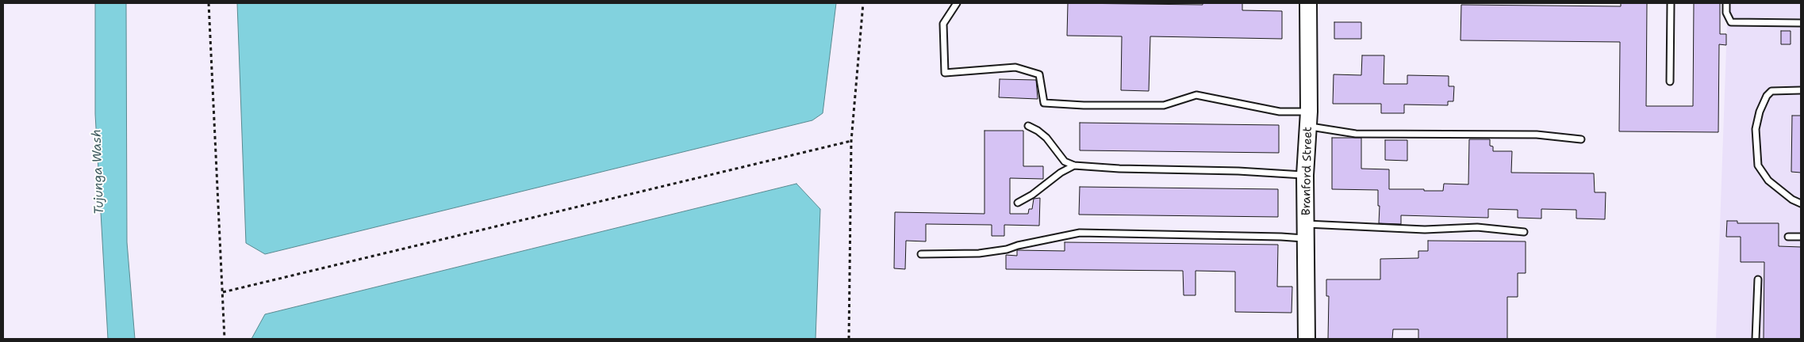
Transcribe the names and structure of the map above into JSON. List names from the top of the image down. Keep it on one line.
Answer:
{"streets":{"main road":["Branford Street"]},"water":["Tujunga Wash"]}
